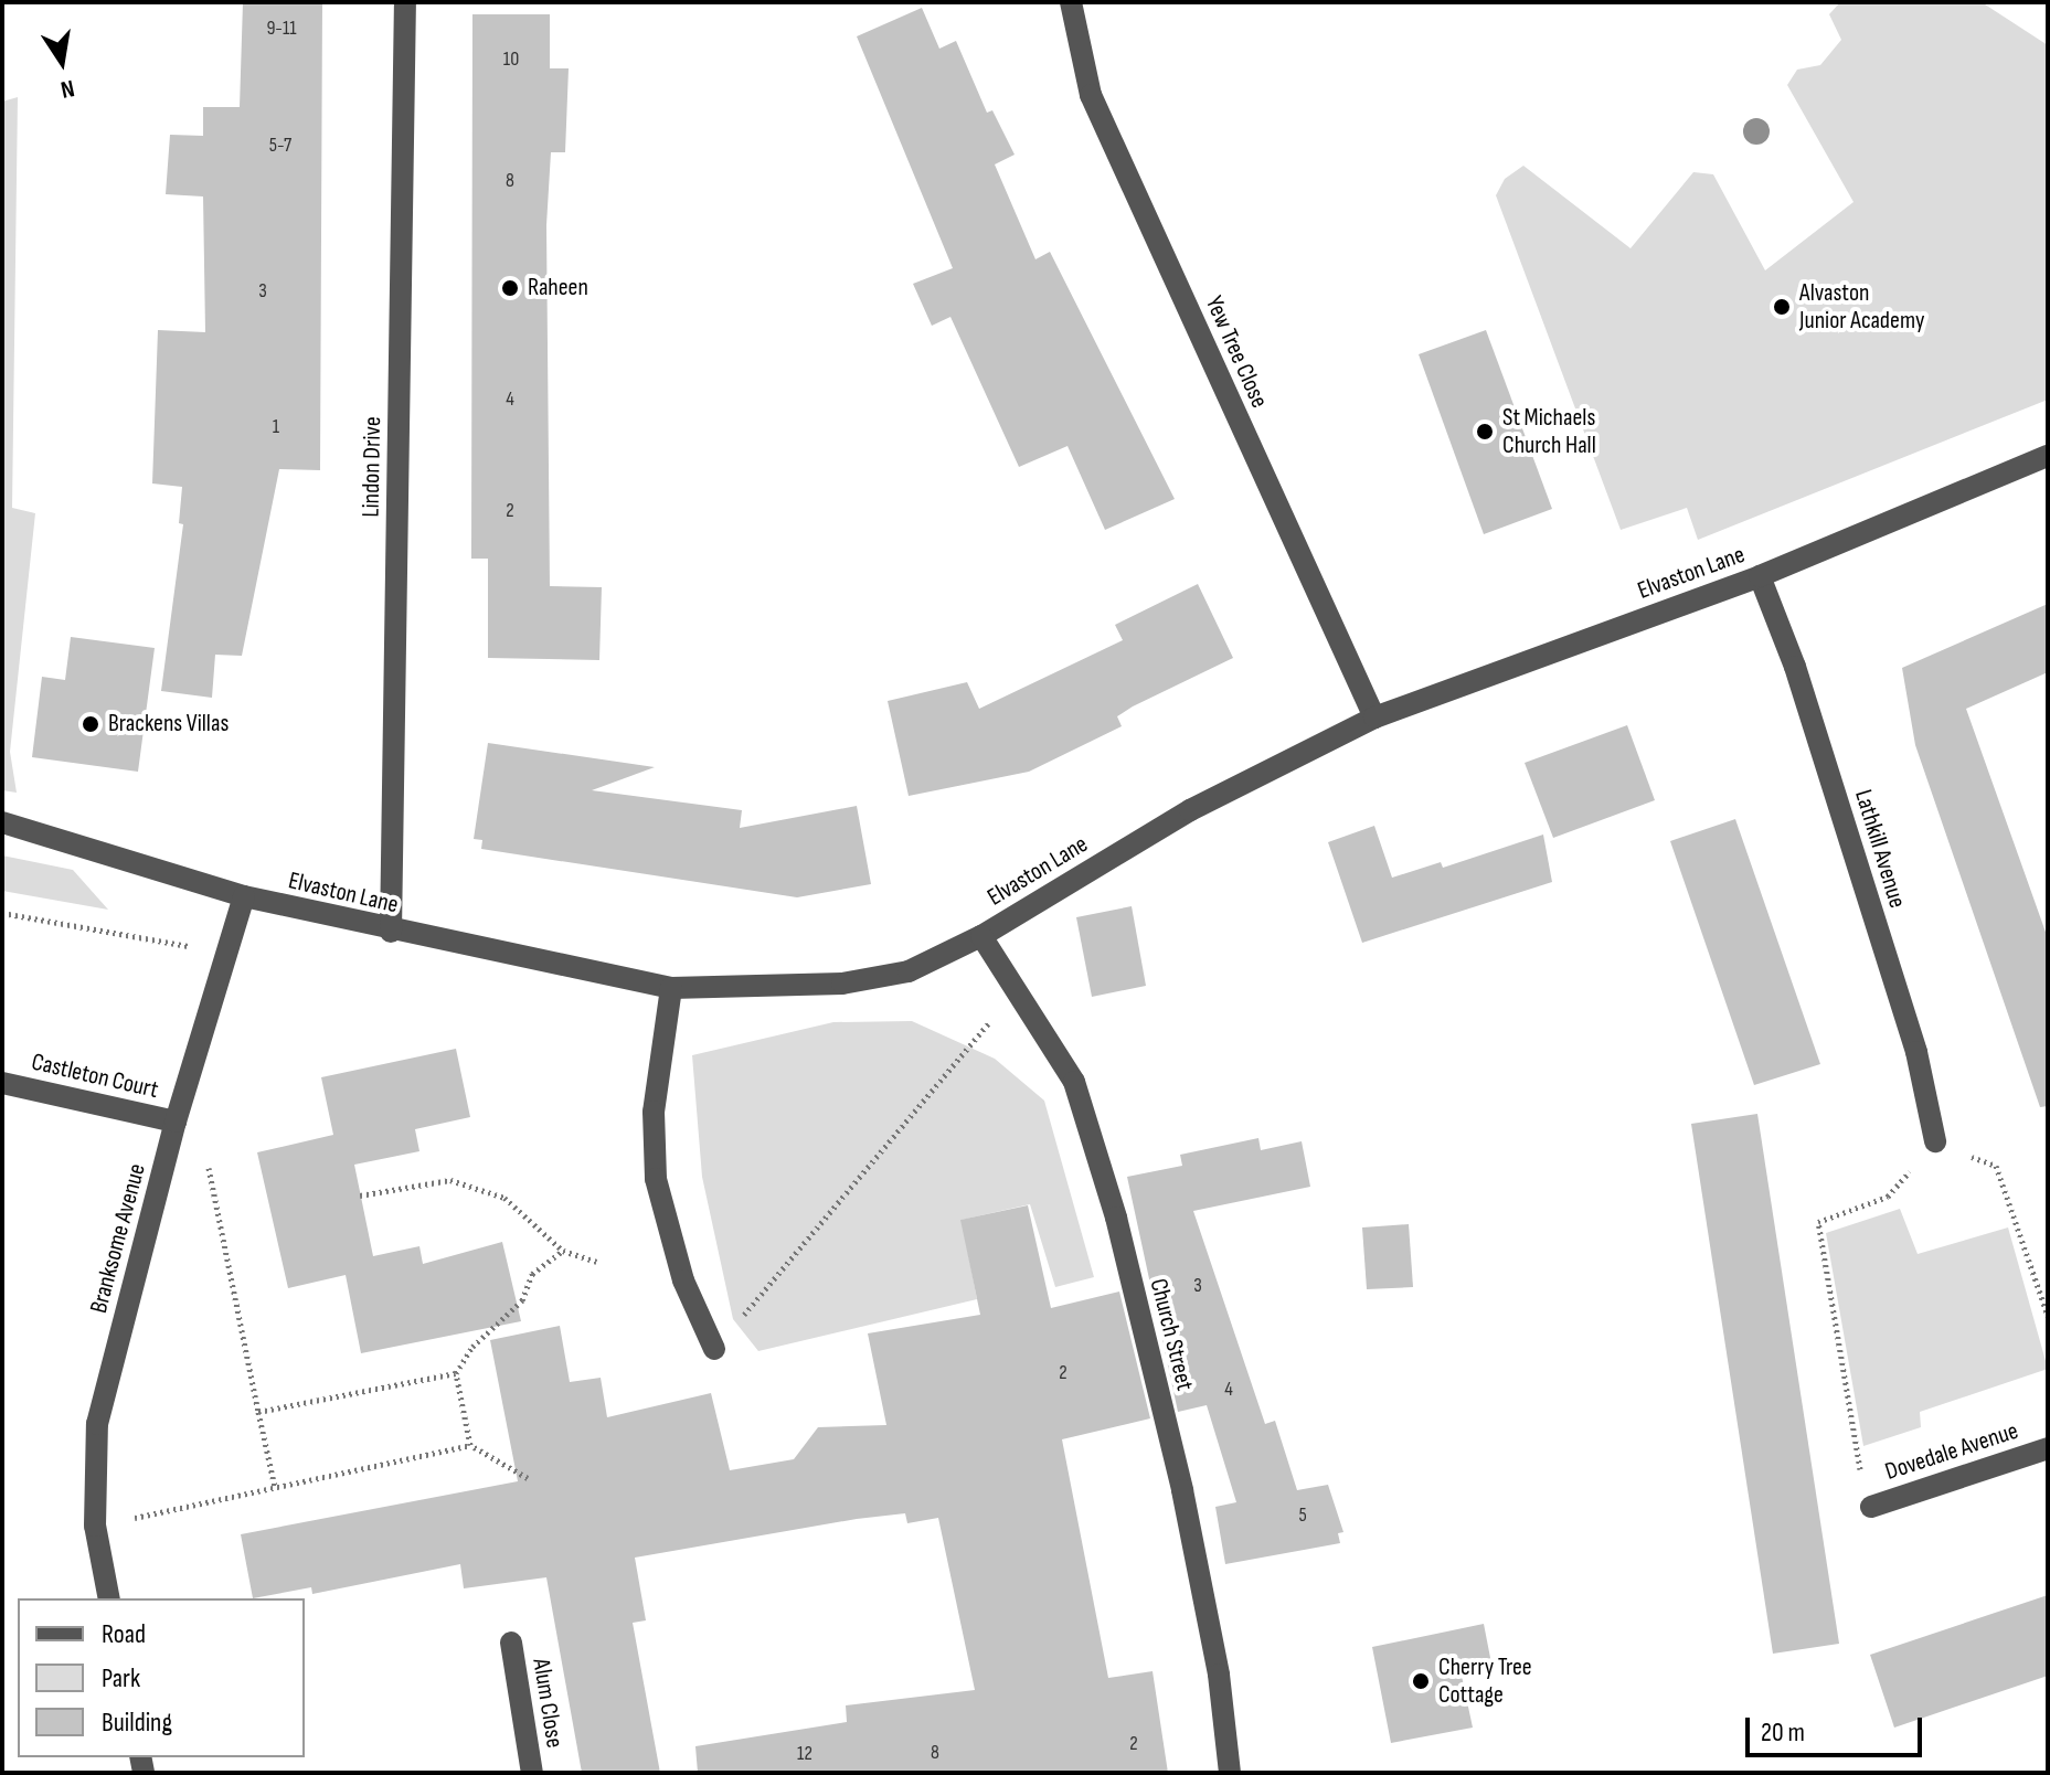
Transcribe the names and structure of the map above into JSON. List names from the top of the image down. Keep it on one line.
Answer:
{"streets":{"street":["Yew Tree Close","Lindon Drive","Elvaston Lane","Lathkill Avenue","Castleton Court","Branksome Avenue","Church Street","Dovedale Avenue","Alum Close"]},"crossings":[["Yew Tree Close","Elvaston Lane"],["Lindon Drive","Elvaston Lane"],["Elvaston Lane","Lathkill Avenue"],["Elvaston Lane","Branksome Avenue"],["Elvaston Lane","Church Street"],["Castleton Court","Branksome Avenue"]],"places":["Raheen","Alvaston Junior Academy","St Michaels Church Hall","Brackens Villas","Cherry Tree Cottage"],"house_numbers":["9-11","10","5-7","8","3","4","1","2","3","2","4","5","2","8","12"],"legend":["Road","Park","Building"],"scale_bar":"20 m","north":"bottom"}
